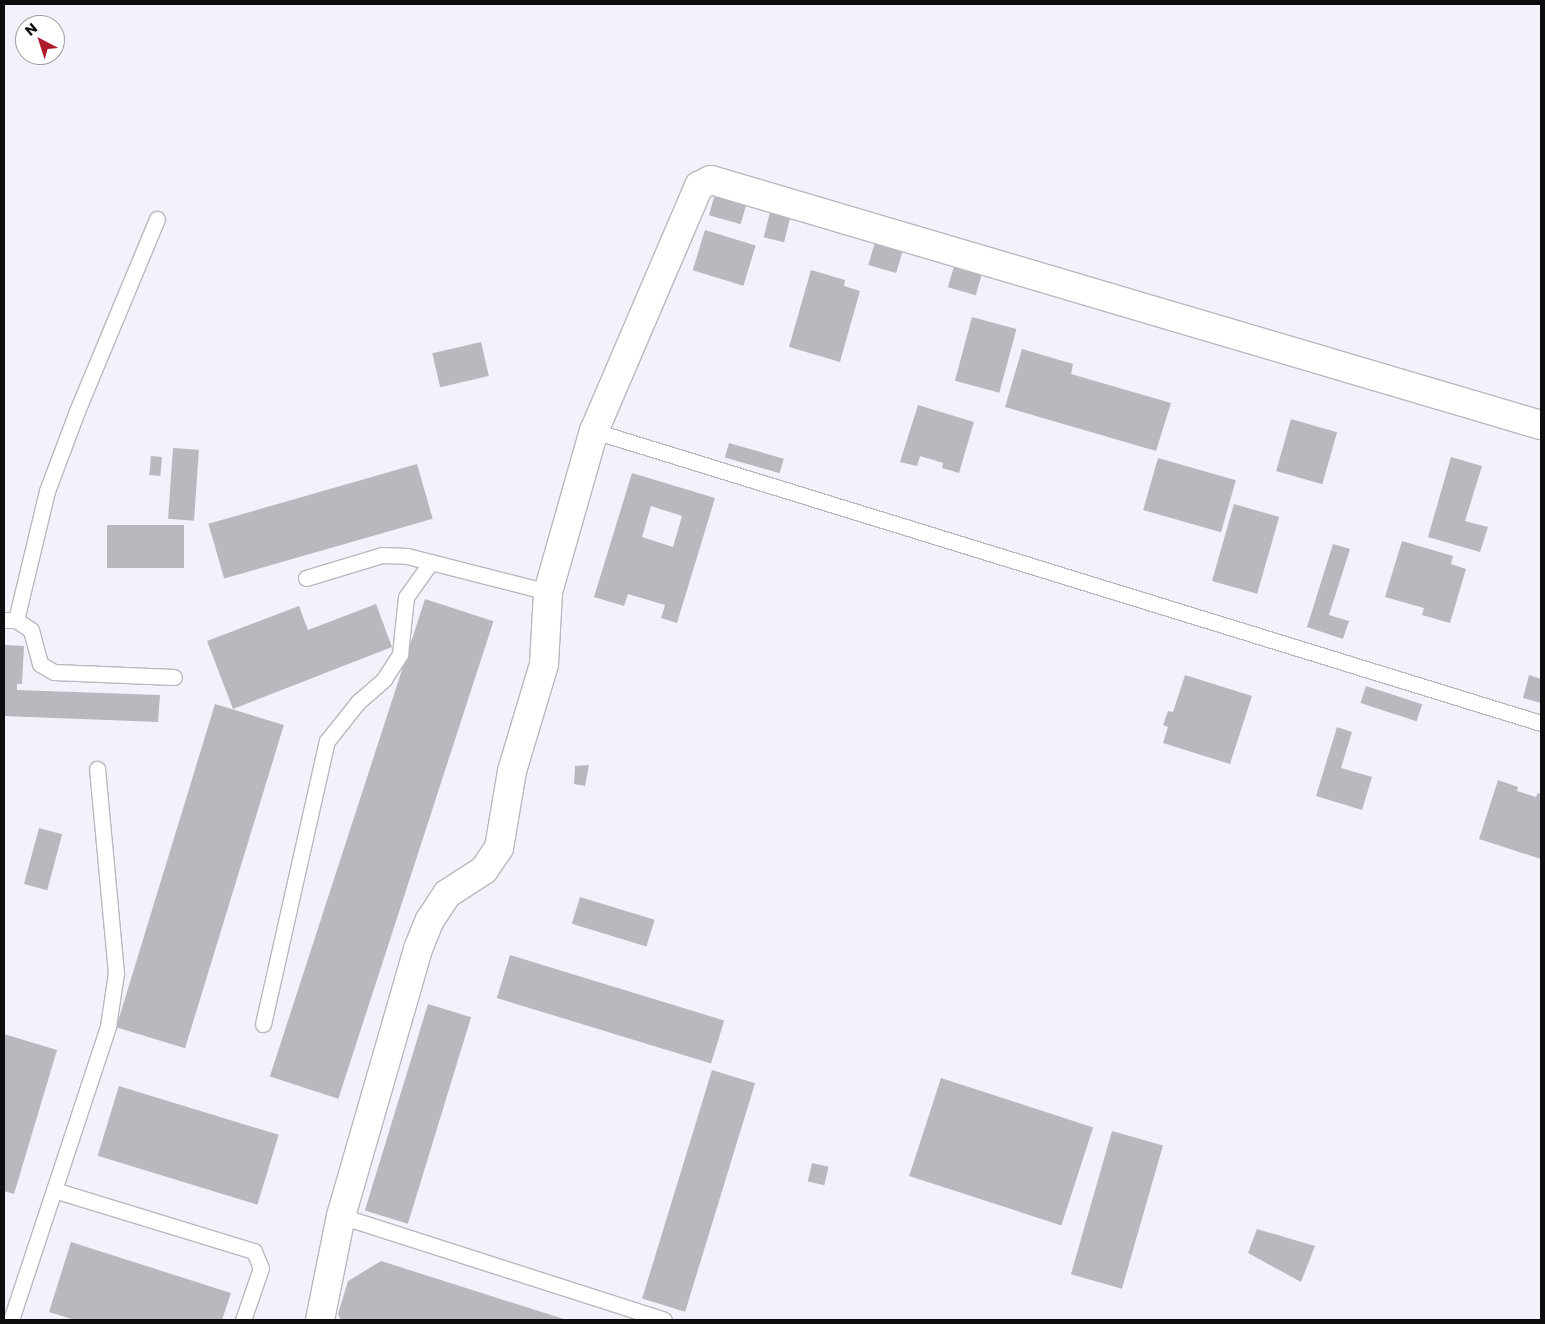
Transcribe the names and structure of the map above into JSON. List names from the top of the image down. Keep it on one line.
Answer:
{"north":"top left"}
